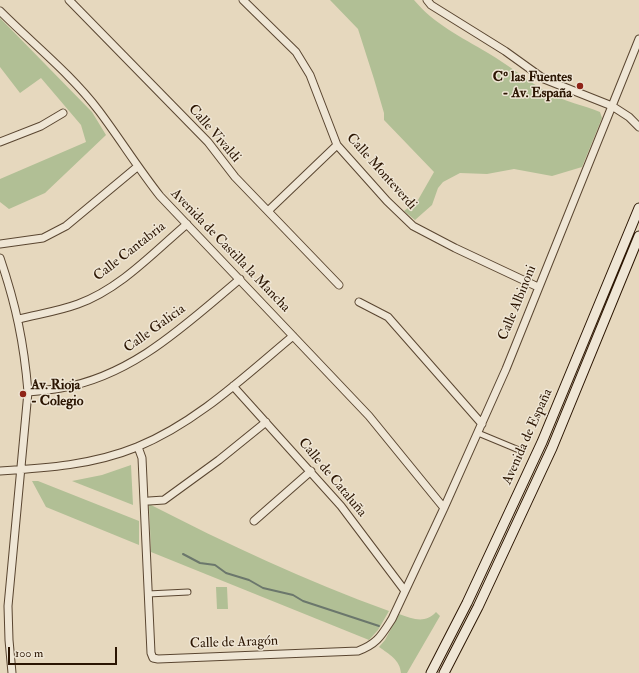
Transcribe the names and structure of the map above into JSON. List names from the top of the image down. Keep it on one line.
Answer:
{"streets":{"main road":["Avenida de España"],"street":["Calle Vivaldi","Calle Monteverdi","Avenida de Castilla la Mancha","Calle Cantabria","Calle Albinoni","Calle Galicia","Calle de Cataluña","Calle de Aragón"]},"crossings":[["Calle Monteverdi","Calle Albinoni"],["Avenida de Castilla la Mancha","Calle Cantabria"],["Avenida de Castilla la Mancha","Calle Albinoni"],["Avenida de Castilla la Mancha","Calle Galicia"],["Avenida de Castilla la Mancha","Calle de Aragón"],["Calle Albinoni","Calle de Aragón"],["Calle de Cataluña","Calle de Aragón"]],"places":["Cº las Fuentes - Av. España","Av. Rioja - Colegio"],"scale_bar":"100 m"}
